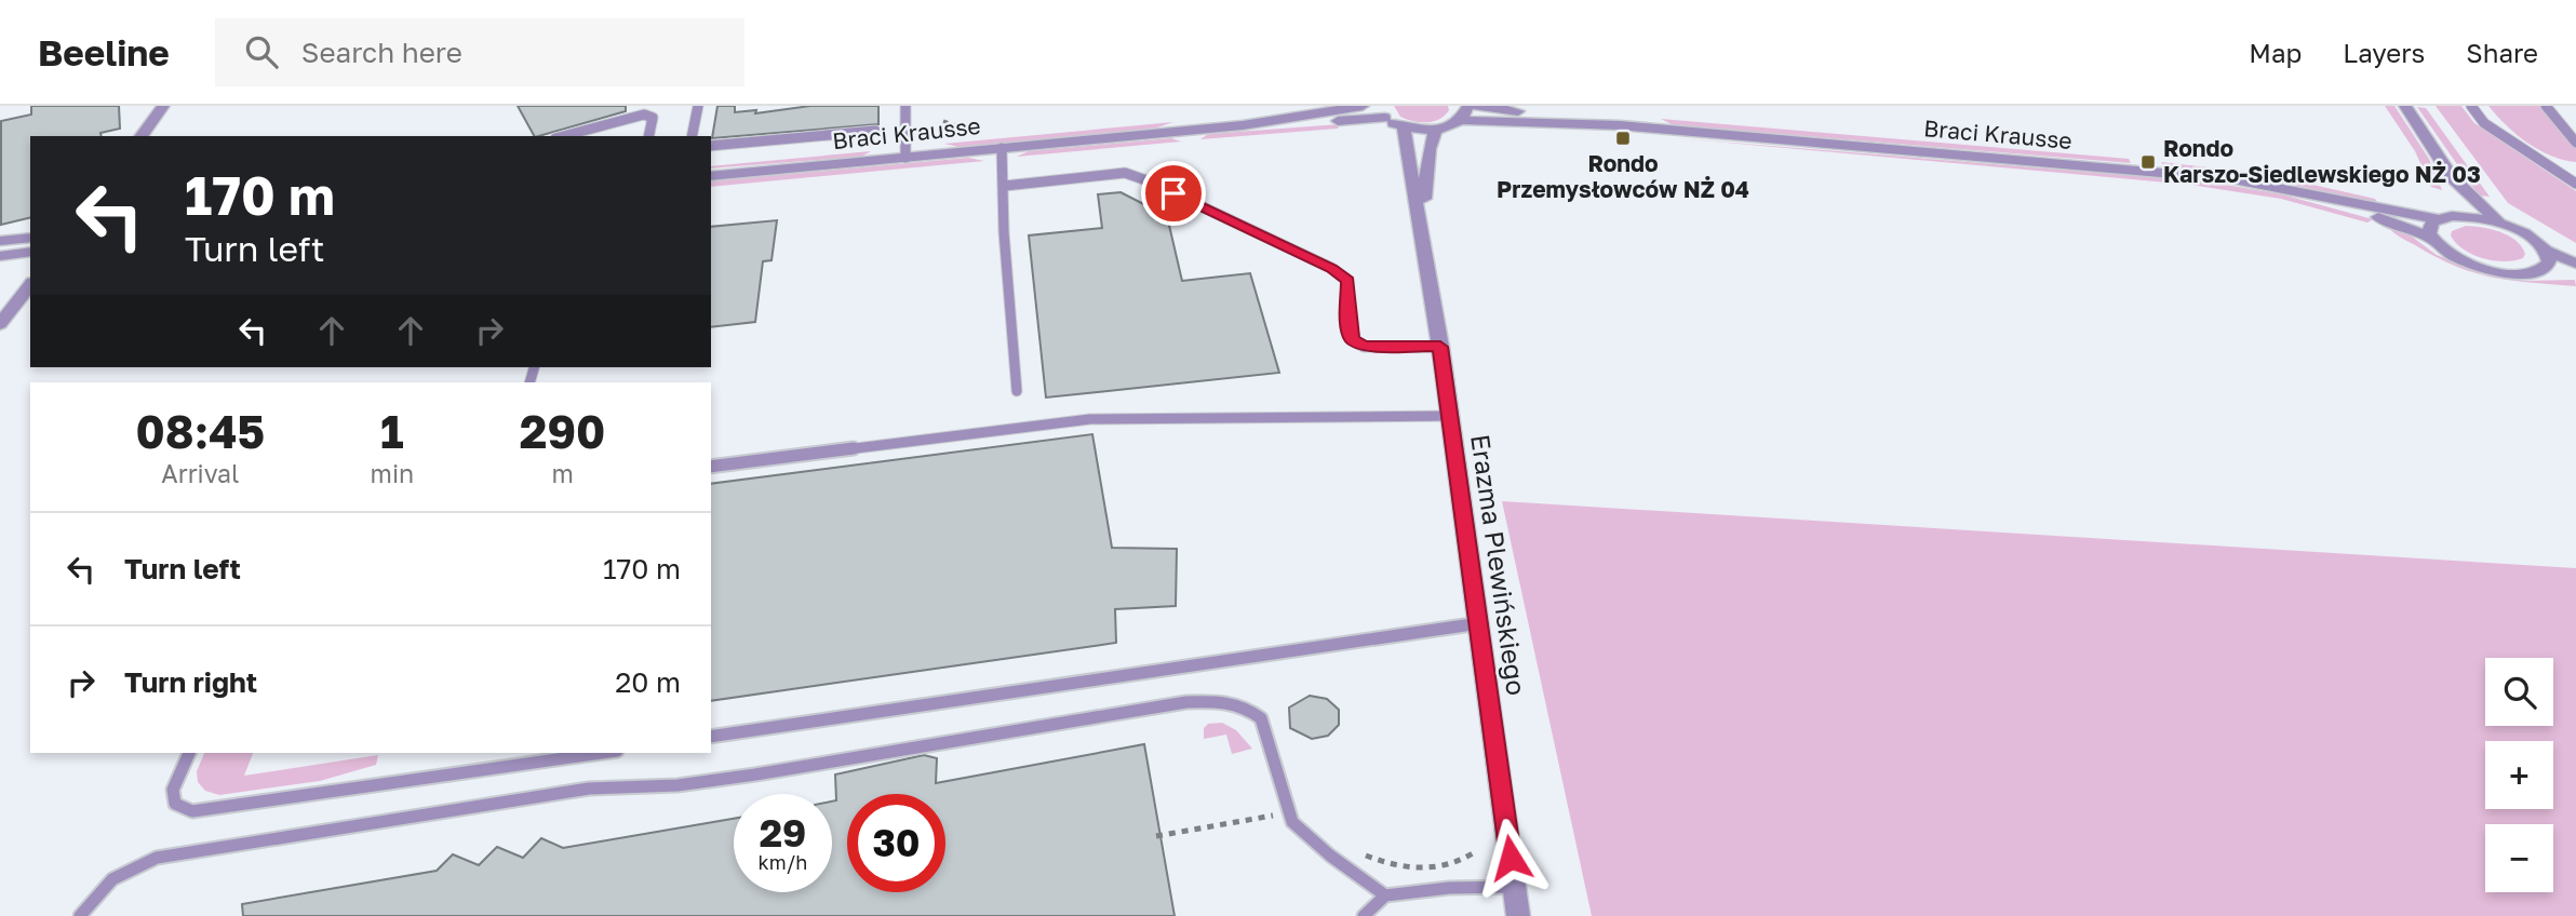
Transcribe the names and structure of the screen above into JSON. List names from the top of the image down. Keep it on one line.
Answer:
{"streets":{"street":["Braci Krausse","Erazma Plewińskiego"]},"places":{"transit":["Rondo Przemysłowców NŻ 04","Rondo Karszo-Siedlewskiego NŻ 03"]},"page":{"header":"Beeline","search":"Search here","nav":["Map","Layers","Share"],"turn":["170 m","Turn left"],"eta":["08:45","Arrival","1","min","290","m"],"list":[{"name":"Turn left","value":"170 m"},{"name":"Turn right","value":"20 m"}],"map_buttons":["+","−"],"speed":"29 km/h","limit":"30"}}
